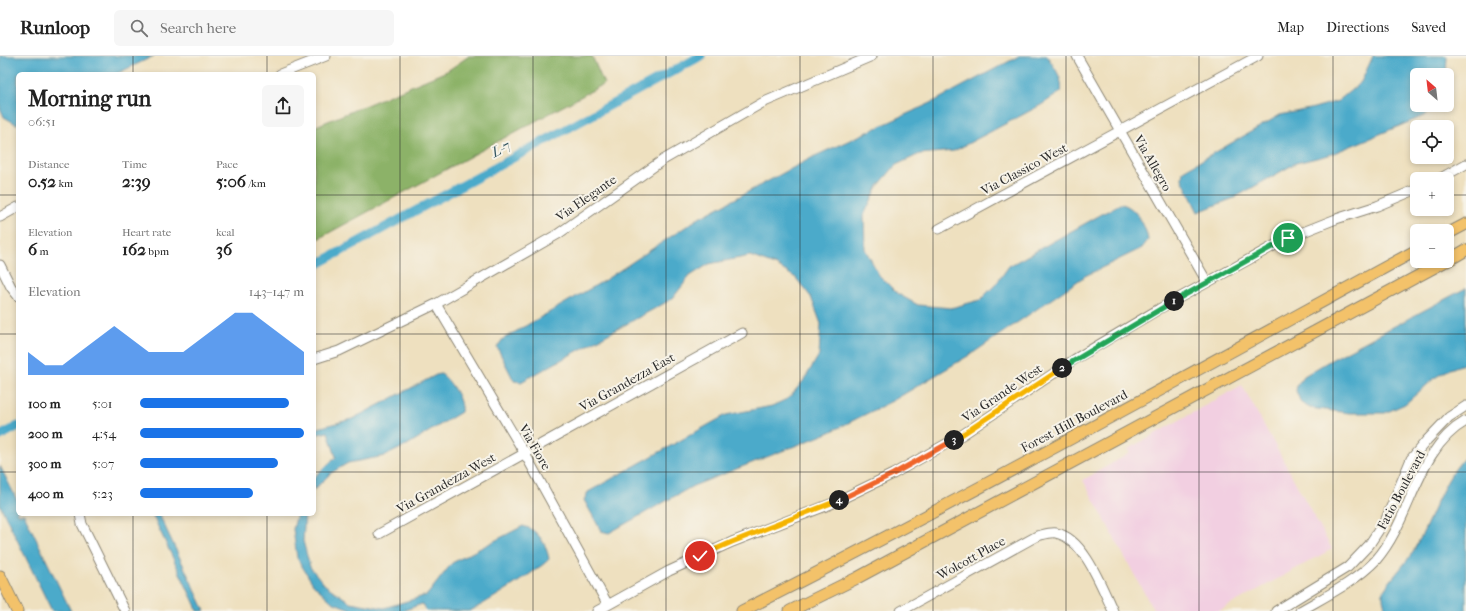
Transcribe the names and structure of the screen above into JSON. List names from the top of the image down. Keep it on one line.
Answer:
{"streets":{"main road":["Forest Hill Boulevard"],"street":["Via Allegro","Via Classico West","Via Elegante","Via Grandezza East","Via Grande West","Via Fiore","Via Grandezza West","Fatio Boulevard","Wolcott Place"]},"crossings":[["Via Allegro","Via Classico West"],["Via Allegro","Via Grande West"],["Via Elegante","Via Fiore"],["Via Grandezza East","Via Fiore"],["Via Grandezza East","Via Grandezza West"],["Via Grande West","Via Fiore"],["Via Fiore","Via Grandezza West"]],"water":["L-7"],"north":"top left","page":{"header":"Runloop","search":"Search here","nav":["Map","Directions","Saved"],"map_buttons":["+","−"],"heading":["Morning run","06:51"],"stats":[["Distance","0.52 km"],["Time","2:39"],["Pace","5:06 /km"],["Elevation","6 m"],["Heart rate","162 bpm"],["kcal","36"]],"chart":["Elevation","143–147 m"],"pins":["1","2","3","4"],"list":[{"name":"100 m","note":"5:01"},{"name":"200 m","note":"4:54"},{"name":"300 m","note":"5:07"},{"name":"400 m","note":"5:23"}]}}
